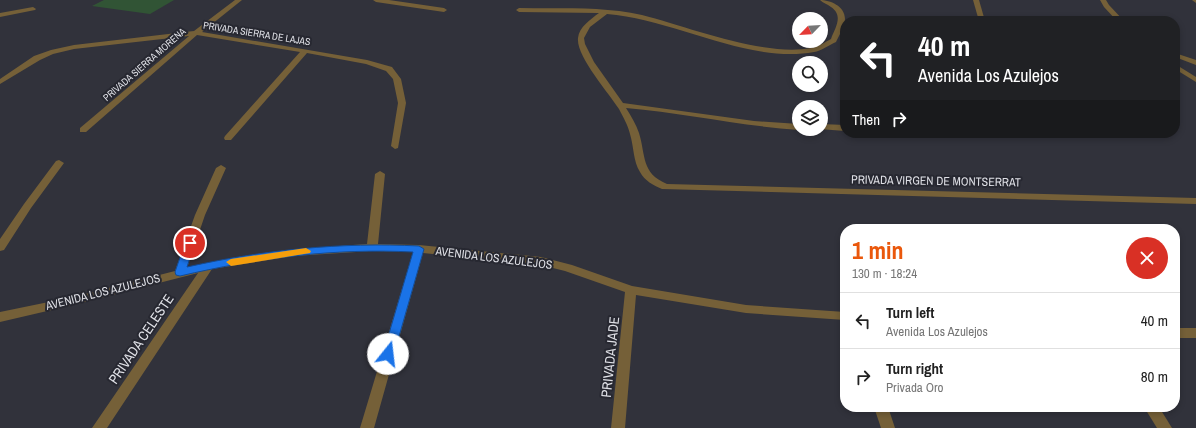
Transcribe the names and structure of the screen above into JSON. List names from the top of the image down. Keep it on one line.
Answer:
{"streets":{"street":["PRIVADA SIERRA DE LAJAS","PRIVADA SIERRA MORENA","PRIVADA VIRGEN DE MONTSERRAT","AVENIDA LOS AZULEJOS","PRIVADA CELESTE","PRIVADA JADE"]},"crossings":[["PRIVADA SIERRA DE LAJAS","PRIVADA SIERRA MORENA"],["AVENIDA LOS AZULEJOS","PRIVADA CELESTE"],["AVENIDA LOS AZULEJOS","PRIVADA JADE"]],"north":"bottom left","page":{"turn":["40 m","Avenida Los Azulejos"],"then":"Then","heading":["1 min","130 m · 18:24"],"list":[{"name":"Turn left","note":"Avenida Los Azulejos","value":"40 m"},{"name":"Turn right","note":"Privada Oro","value":"80 m"}]}}
